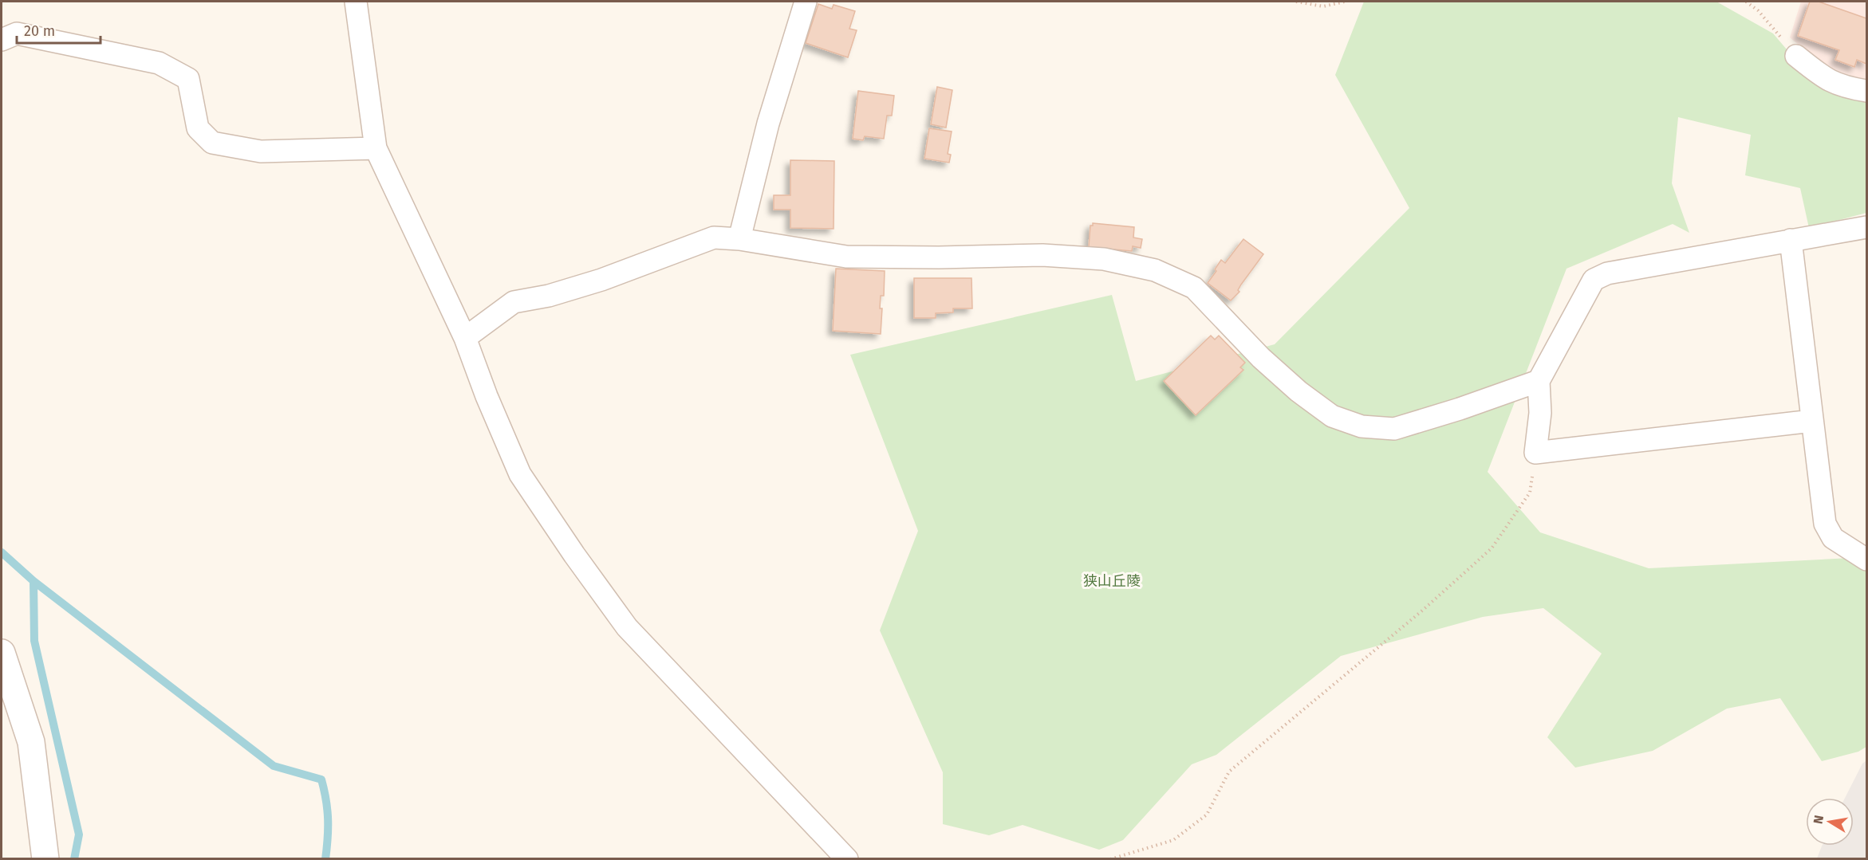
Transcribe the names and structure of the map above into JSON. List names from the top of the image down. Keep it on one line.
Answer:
{"parks":["狭山丘陵"],"scale_bar":"20 m","north":"left"}
